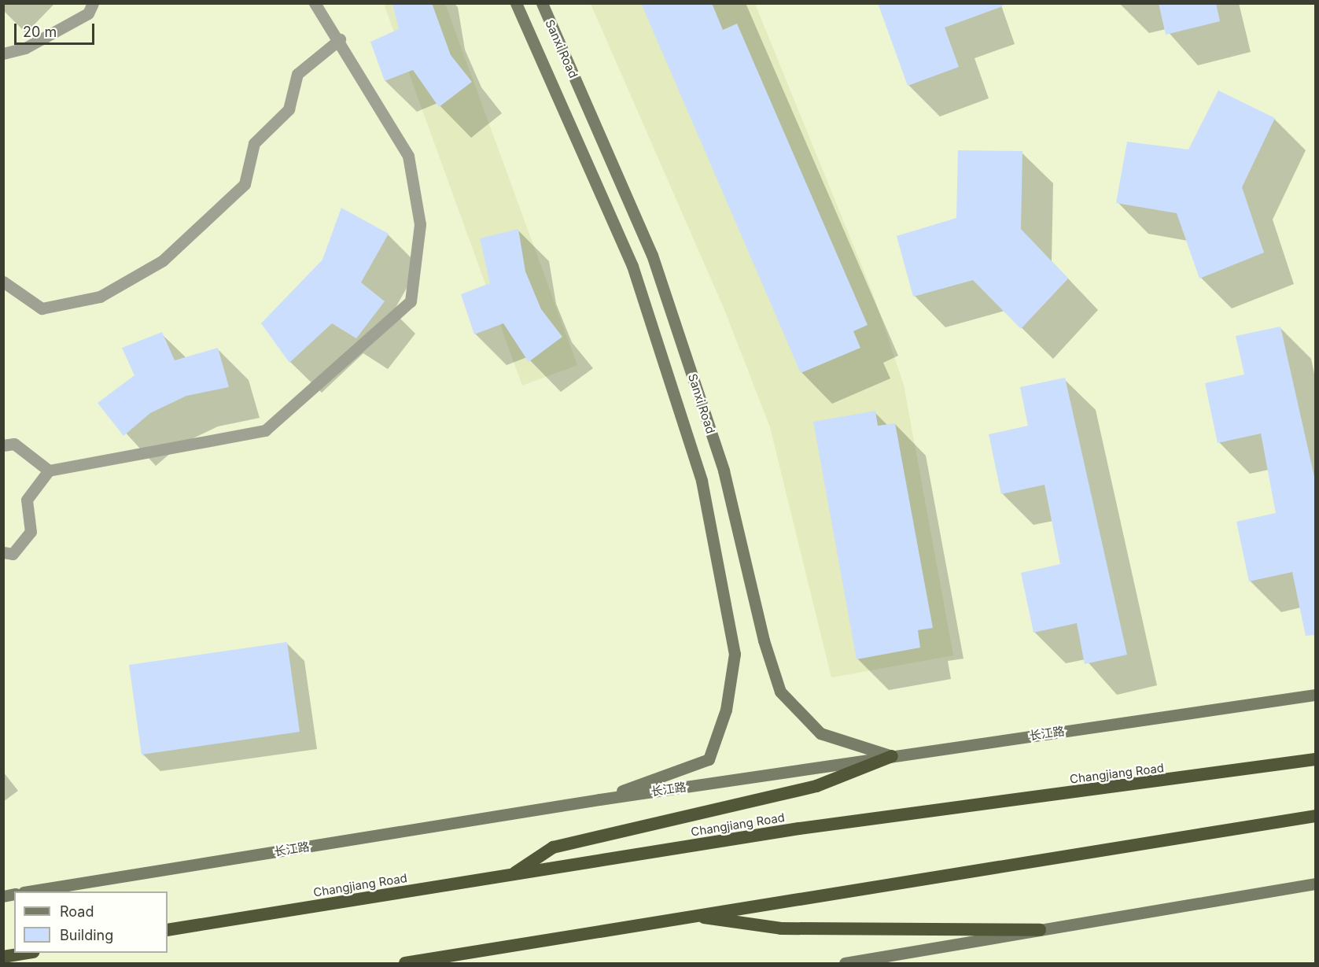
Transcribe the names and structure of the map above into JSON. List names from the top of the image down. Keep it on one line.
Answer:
{"streets":{"highway":["Changjiang Road"],"main road":["Sanxi Road","长江路"]},"crossings":[["Sanxi Road","长江路"]],"legend":["Road","Building"],"scale_bar":"20 m"}
